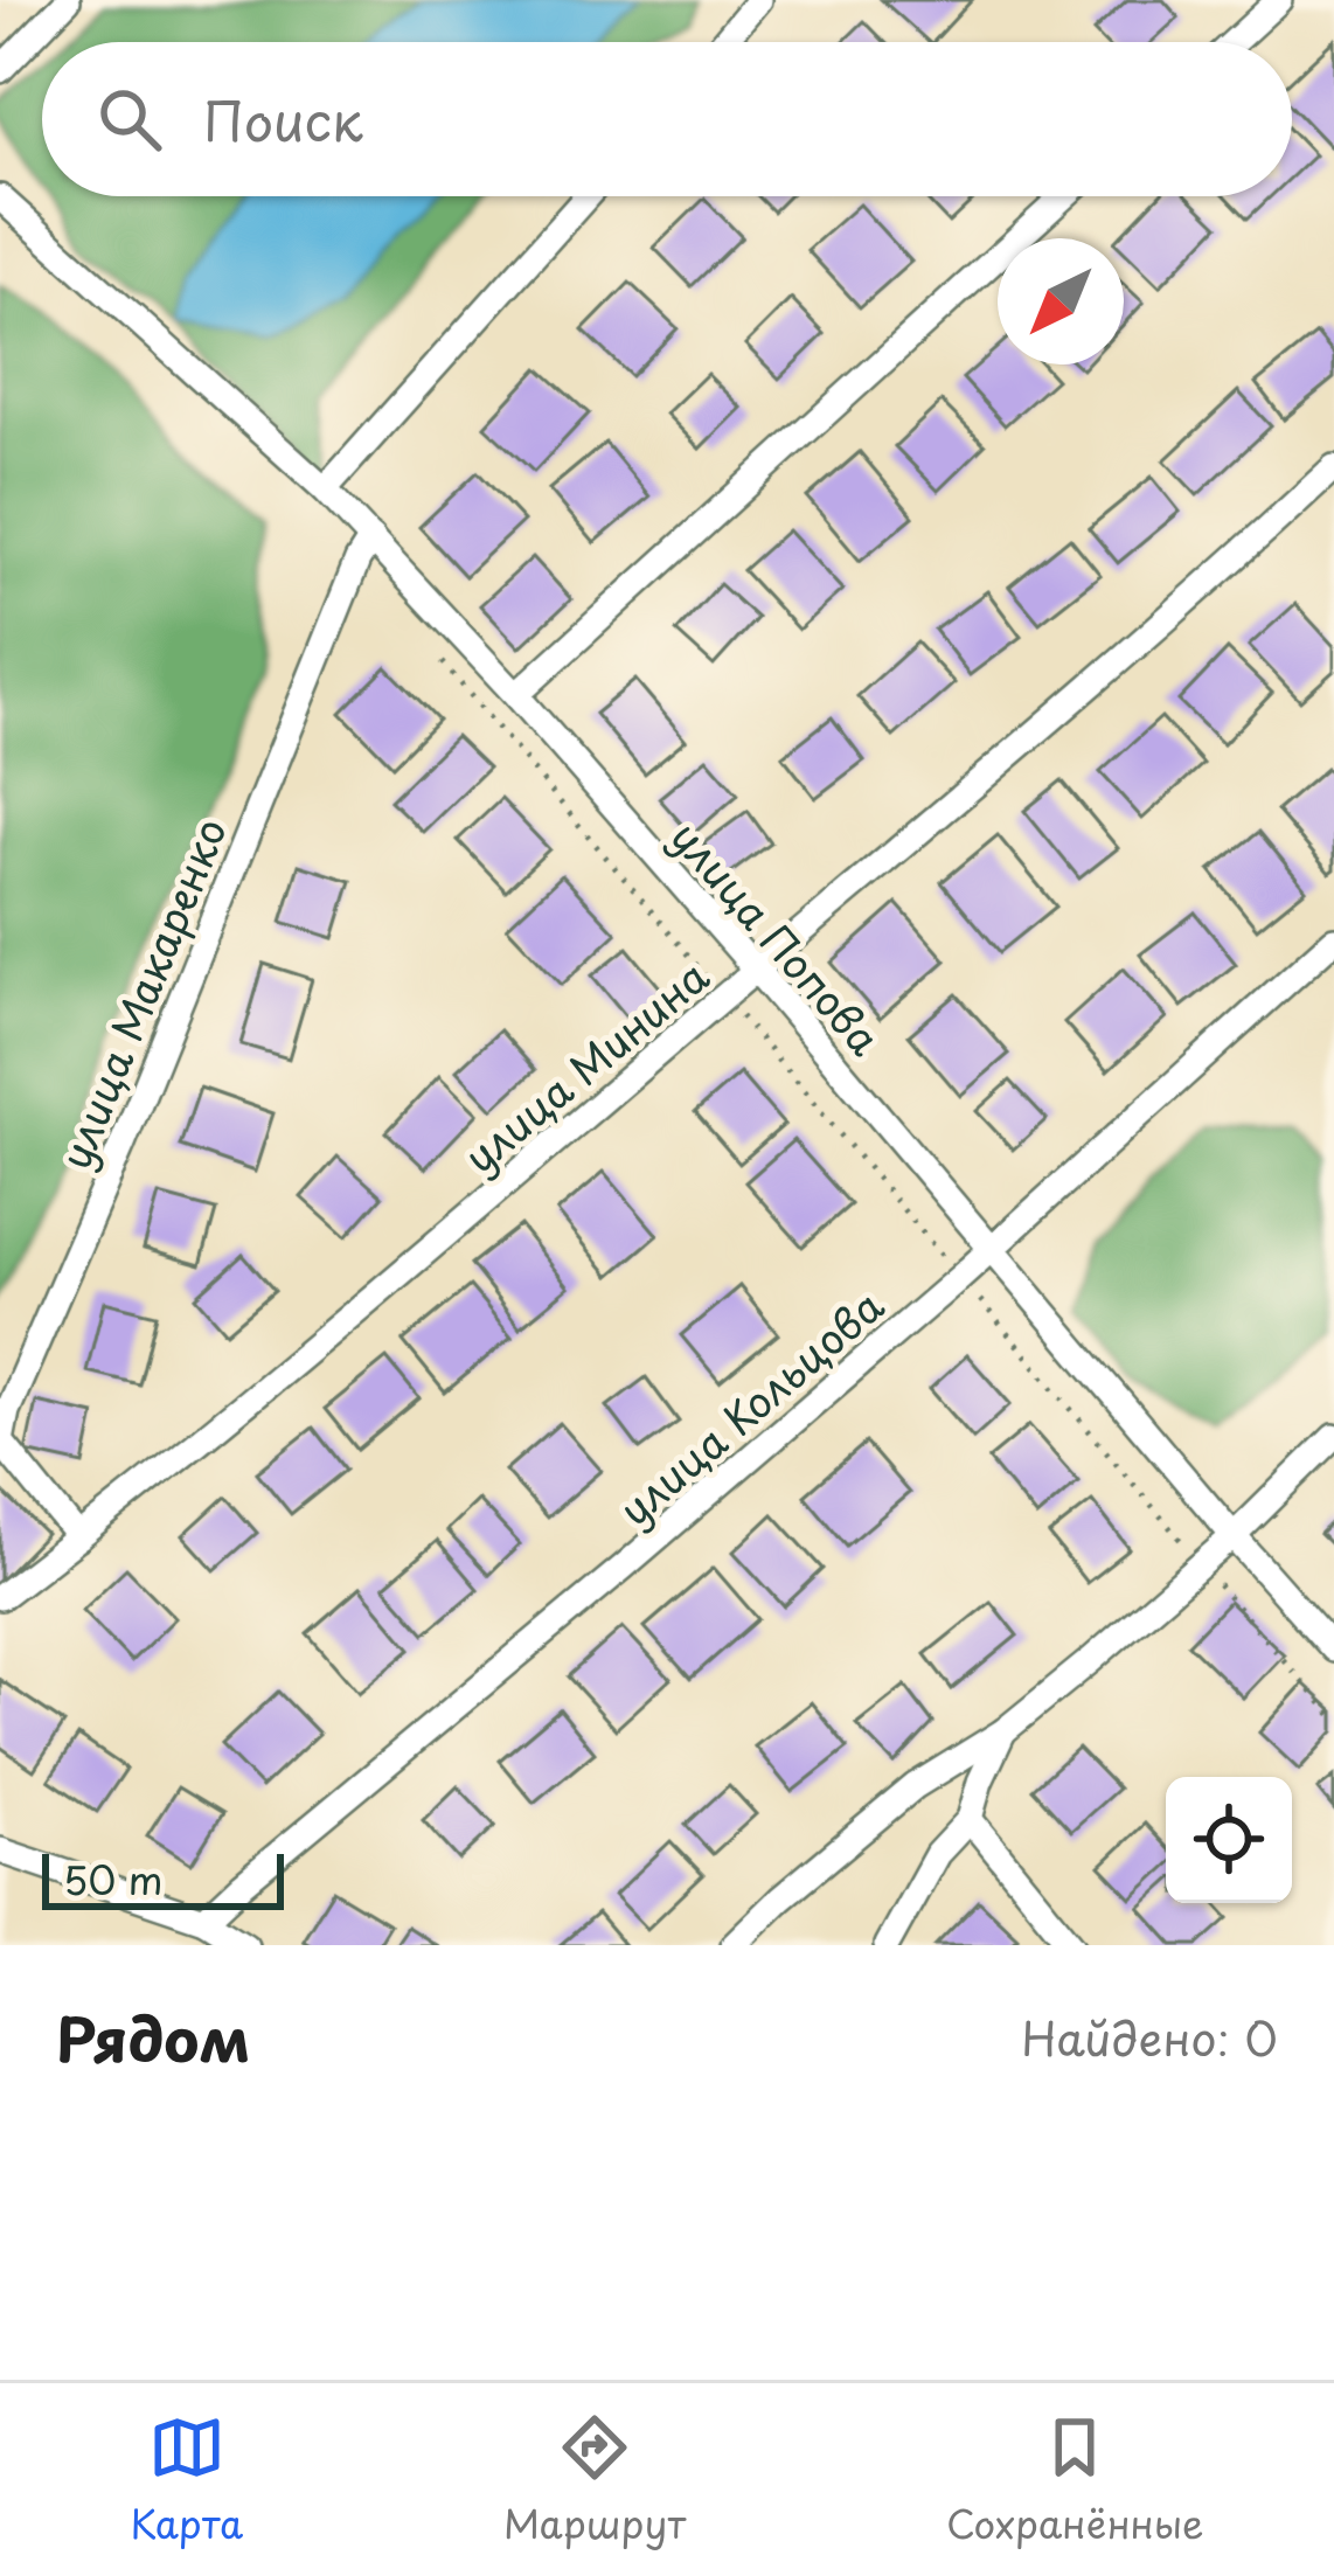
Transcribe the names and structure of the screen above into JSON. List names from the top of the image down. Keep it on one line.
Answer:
{"streets":{"street":["улица Попова","улица Макаренко","улица Минина","улица Кольцова"]},"crossings":[["улица Попова","улица Макаренко"],["улица Попова","улица Минина"],["улица Попова","улица Кольцова"],["улица Макаренко","улица Минина"]],"scale_bar":"50 m","north":"bottom left","page":{"search":"Поиск","scale":"50 m","heading":["Рядом","Найдено: 0"],"nav":["Карта","Маршрут","Сохранённые"]}}
